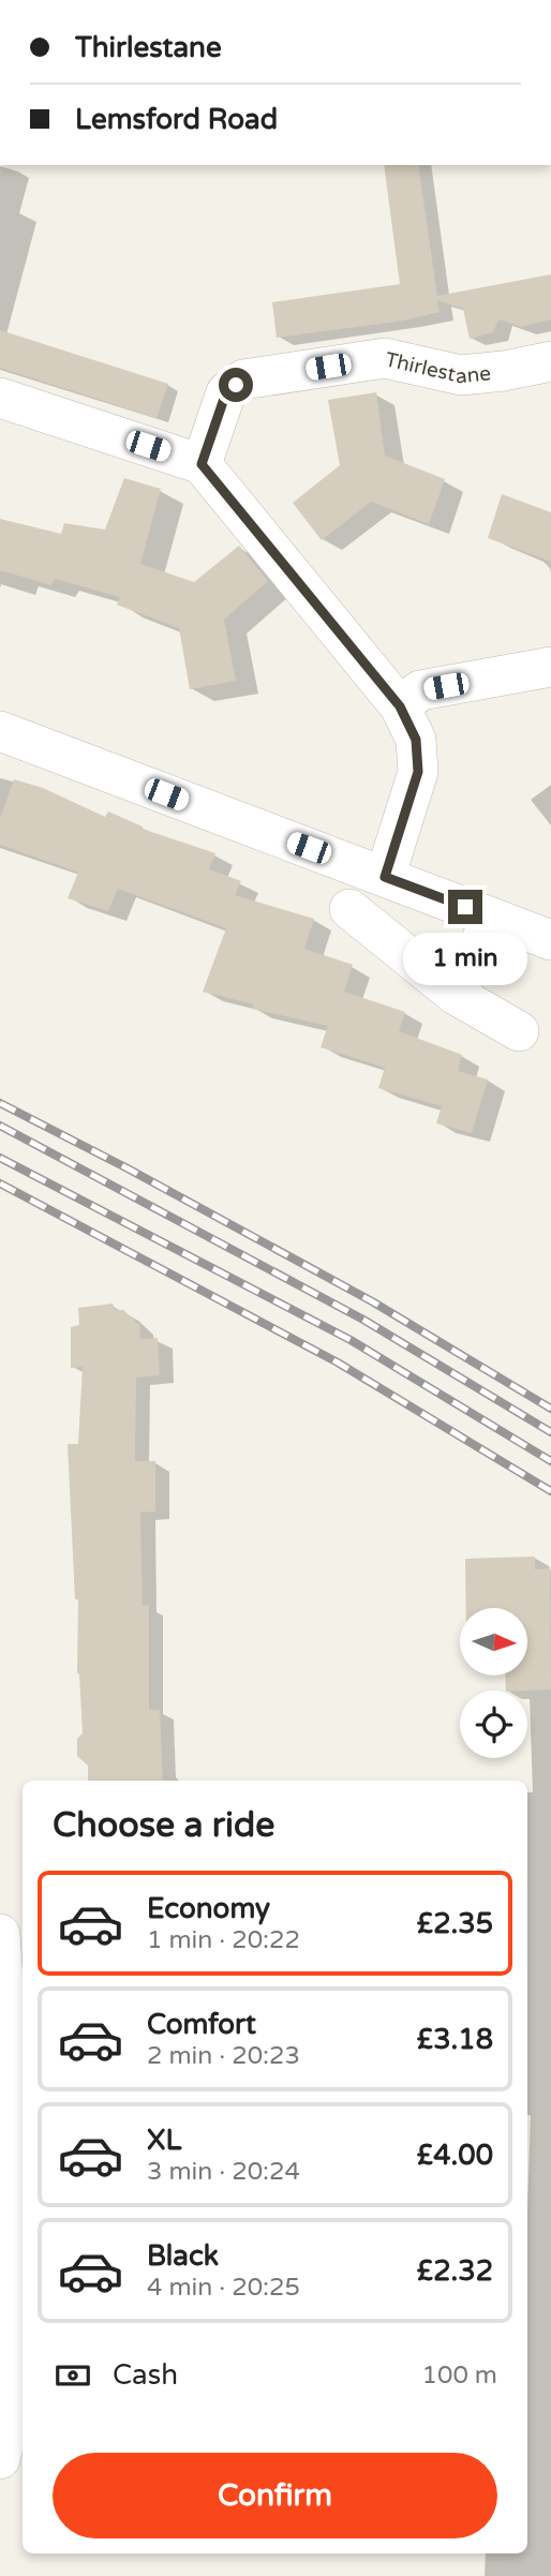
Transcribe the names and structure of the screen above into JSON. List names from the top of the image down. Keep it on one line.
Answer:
{"streets":{"street":["Thirlestane"]},"north":"right","page":{"banner":["Thirlestane","Lemsford Road"],"bubble":"1 min","heading":"Choose a ride","list":[{"name":"Economy","note":"1 min · 20:22","value":"£2.35"},{"name":"Comfort","note":"2 min · 20:23","value":"£3.18"},{"name":"XL","note":"3 min · 20:24","value":"£4.00"},{"name":"Black","note":"4 min · 20:25","value":"£2.32"}],"pay":["Cash","100 m"],"buttons":"Confirm"}}
